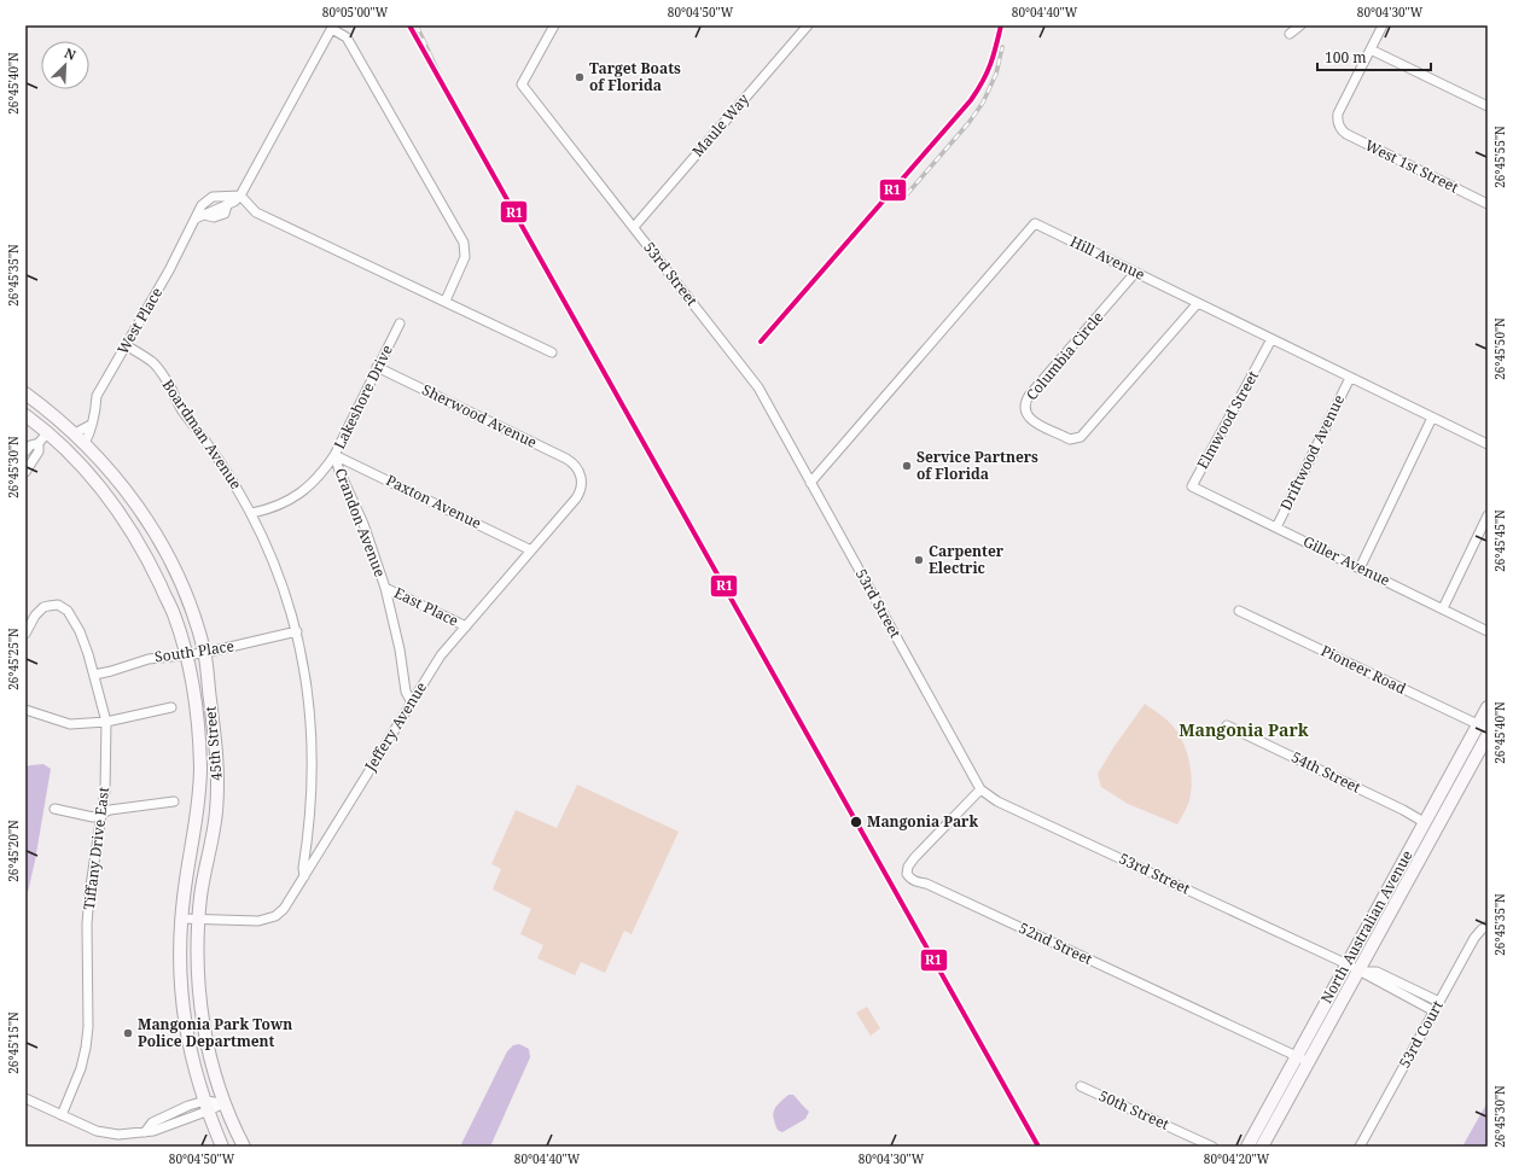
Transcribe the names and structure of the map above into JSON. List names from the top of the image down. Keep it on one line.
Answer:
{"streets":{"main road":["45th Street","North Australian Avenue"],"street":["Maule Way","West 1st Street","Hill Avenue","53rd Street","West Place","Columbia Circle","Lakeshore Drive","Sherwood Avenue","Elmwood Street","Boardman Avenue","Driftwood Avenue","Paxton Avenue","Crandon Avenue","Giller Avenue","East Place","South Place","Pioneer Road","Jeffery Avenue","54th Street","Tiffany Drive East","52nd Street","53rd Court","50th Street"]},"crossings":[["Maule Way","53rd Street"],["Hill Avenue","53rd Street"],["Hill Avenue","Columbia Circle"],["Hill Avenue","Elmwood Street"],["Hill Avenue","Driftwood Avenue"],["53rd Street","North Australian Avenue"],["53rd Street","52nd Street"],["53rd Street","53rd Court"],["West Place","Boardman Avenue"],["West Place","45th Street"],["Lakeshore Drive","Sherwood Avenue"],["Lakeshore Drive","Boardman Avenue"],["Lakeshore Drive","Paxton Avenue"],["Lakeshore Drive","Crandon Avenue"],["Sherwood Avenue","Jeffery Avenue"],["Elmwood Street","Giller Avenue"],["Boardman Avenue","South Place"],["Boardman Avenue","Jeffery Avenue"],["Driftwood Avenue","Giller Avenue"],["Paxton Avenue","Crandon Avenue"],["Paxton Avenue","Jeffery Avenue"],["Crandon Avenue","East Place"],["Crandon Avenue","Jeffery Avenue"],["East Place","Jeffery Avenue"],["South Place","45th Street"],["South Place","Tiffany Drive East"],["Pioneer Road","North Australian Avenue"],["Jeffery Avenue","45th Street"],["54th Street","North Australian Avenue"],["North Australian Avenue","52nd Street"]],"districts":["Mangonia Park"],"places":["Target Boats of Florida","Service Partners of Florida","Carpenter Electric","Mangonia Park","Mangonia Park Town Police Department"],"lines":["transit line R1"],"scale_bar":"100 m","north":"top right","coordinates":["80°05'00\"W","80°04'50\"W","80°04'40\"W","80°04'30\"W","26°45'40\"N","26°45'55\"N","26°45'35\"N","26°45'50\"N","26°45'30\"N","26°45'45\"N","26°45'25\"N","26°45'20\"N","26°45'15\"N","80°04'20\"W"]}
